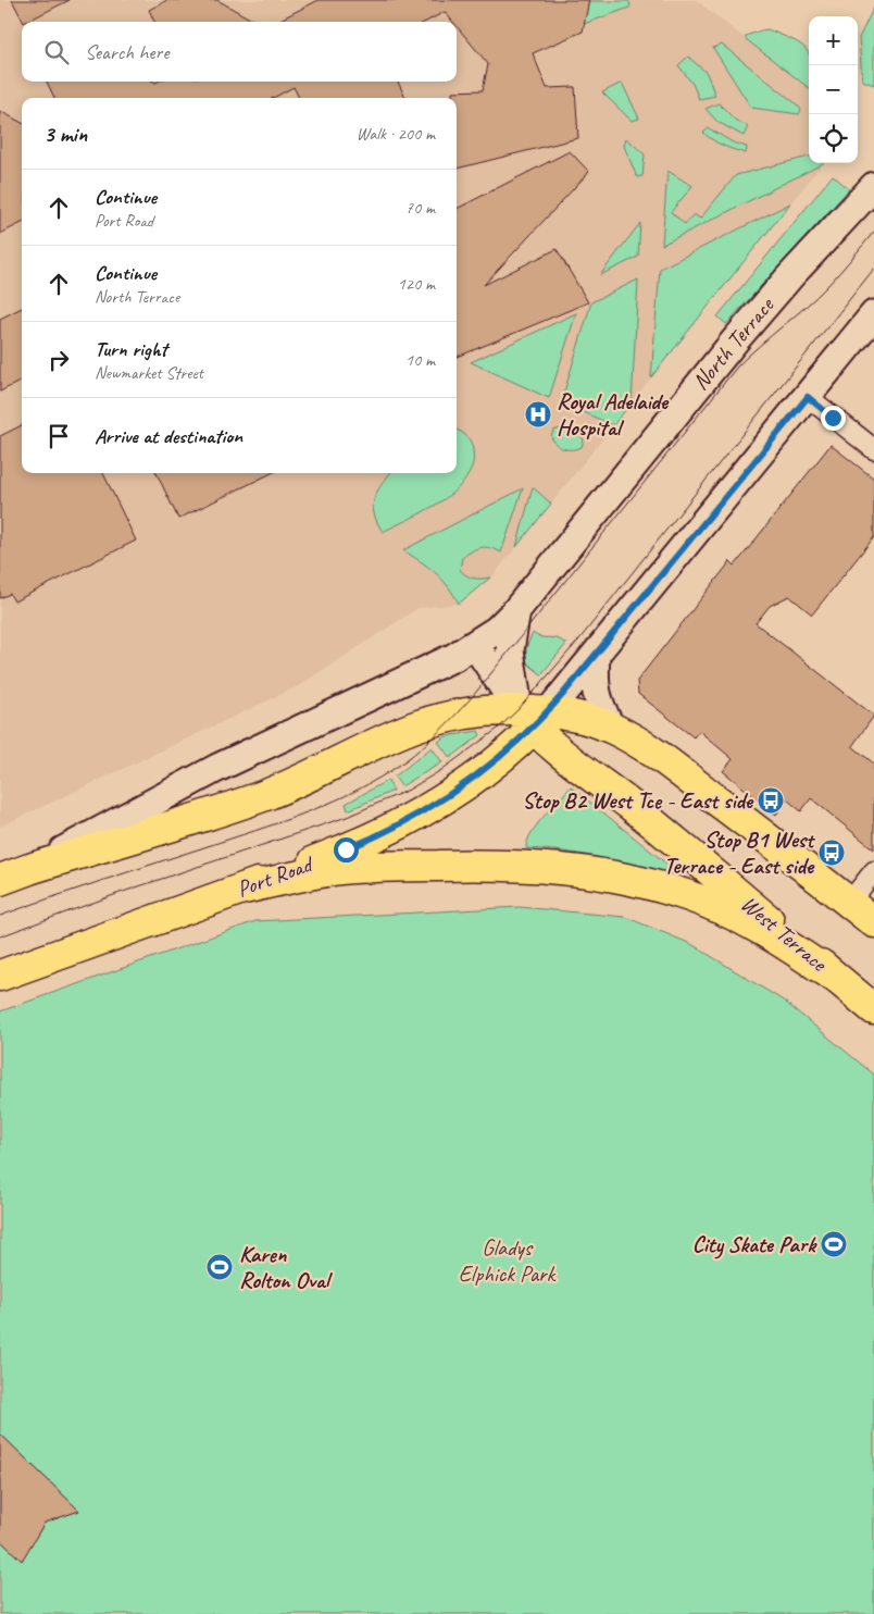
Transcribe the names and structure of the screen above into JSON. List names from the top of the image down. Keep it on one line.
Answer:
{"streets":{"main road":["North Terrace","Port Road","West Terrace"]},"crossings":[["North Terrace","Port Road"],["North Terrace","West Terrace"],["Port Road","West Terrace"]],"parks":["Gladys Elphick Park"],"places":{"hospital":["Royal Adelaide Hospital"],"bus stop":["Stop B2 West Tce - East side","Stop B1 West Terrace - East side"],"sports":["City Skate Park","Karen Rolton Oval"]},"page":{"map_buttons":["+","−"],"search":"Search here","heading":["3 min","Walk · 200 m"],"list":[["Continue","Port Road","70 m"],["Continue","North Terrace","120 m"],["Turn right","Newmarket Street","10 m"],"Arrive at destination"]}}
